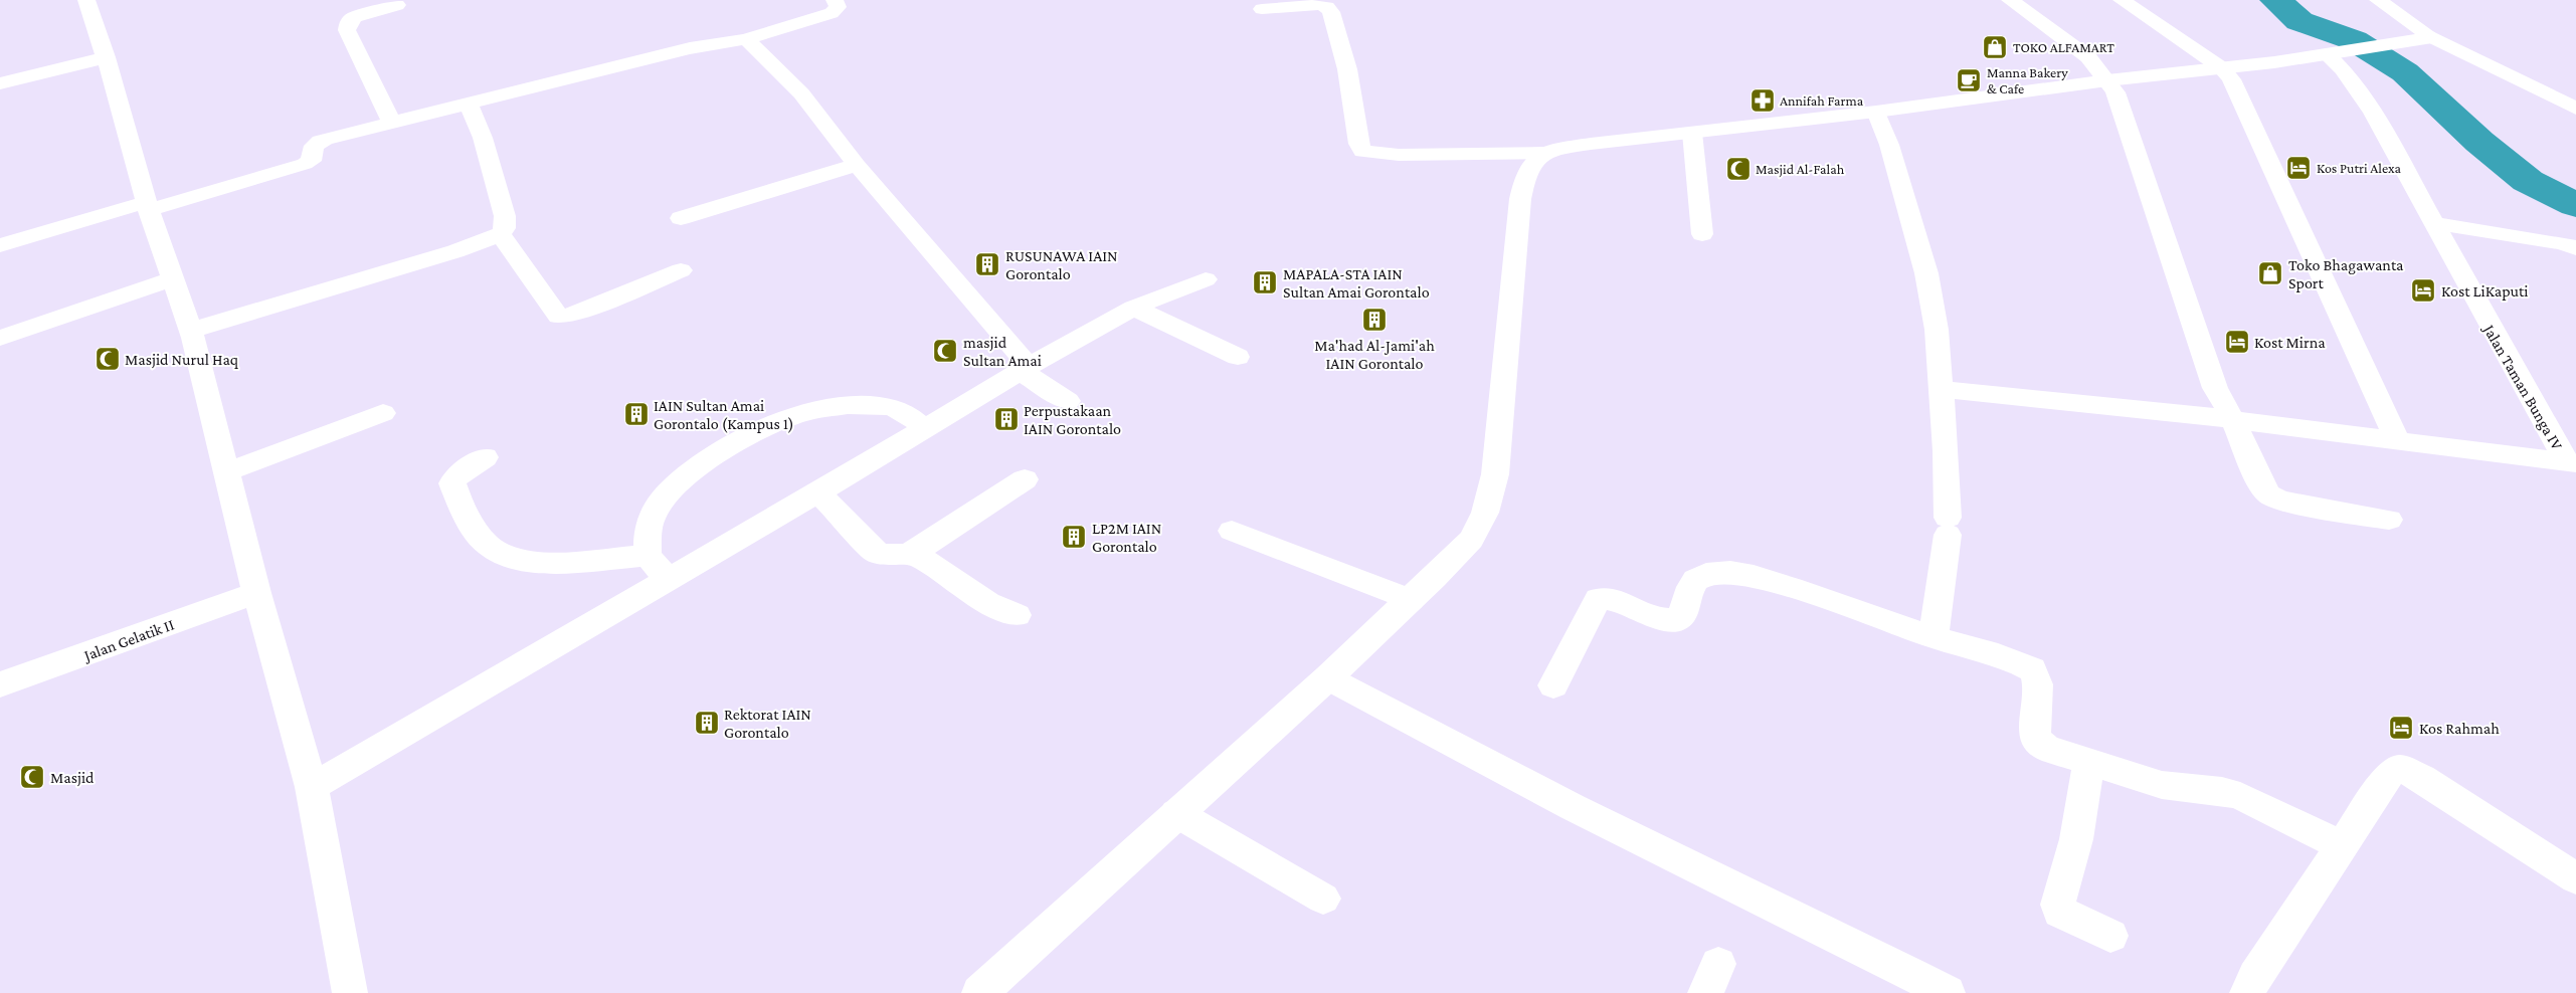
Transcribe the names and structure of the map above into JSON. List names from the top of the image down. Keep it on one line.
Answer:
{"streets":{"street":["Jalan Taman Bunga IV","Jalan Gelatik II"]},"places":{"shop":["TOKO ALFAMART","Toko Bhagawanta Sport"],"cafe":["Manna Bakery & Cafe"],"pharmacy":["Annifah Farma"],"hotel":["Kos Putri Alexa","Kost LiKaputi","Kost Mirna","Kos Rahmah"],"mosque":["Masjid Al-Falah","masjid Sultan Amai","Masjid Nurul Haq","Masjid"],"building":["RUSUNAWA IAIN Gorontalo","MAPALA-STA IAIN Sultan Amai Gorontalo","Ma'had Al-Jami'ah IAIN Gorontalo","IAIN Sultan Amai Gorontalo (Kampus 1)","Perpustakaan IAIN Gorontalo","LP2M IAIN Gorontalo","Rektorat IAIN Gorontalo"]}}
